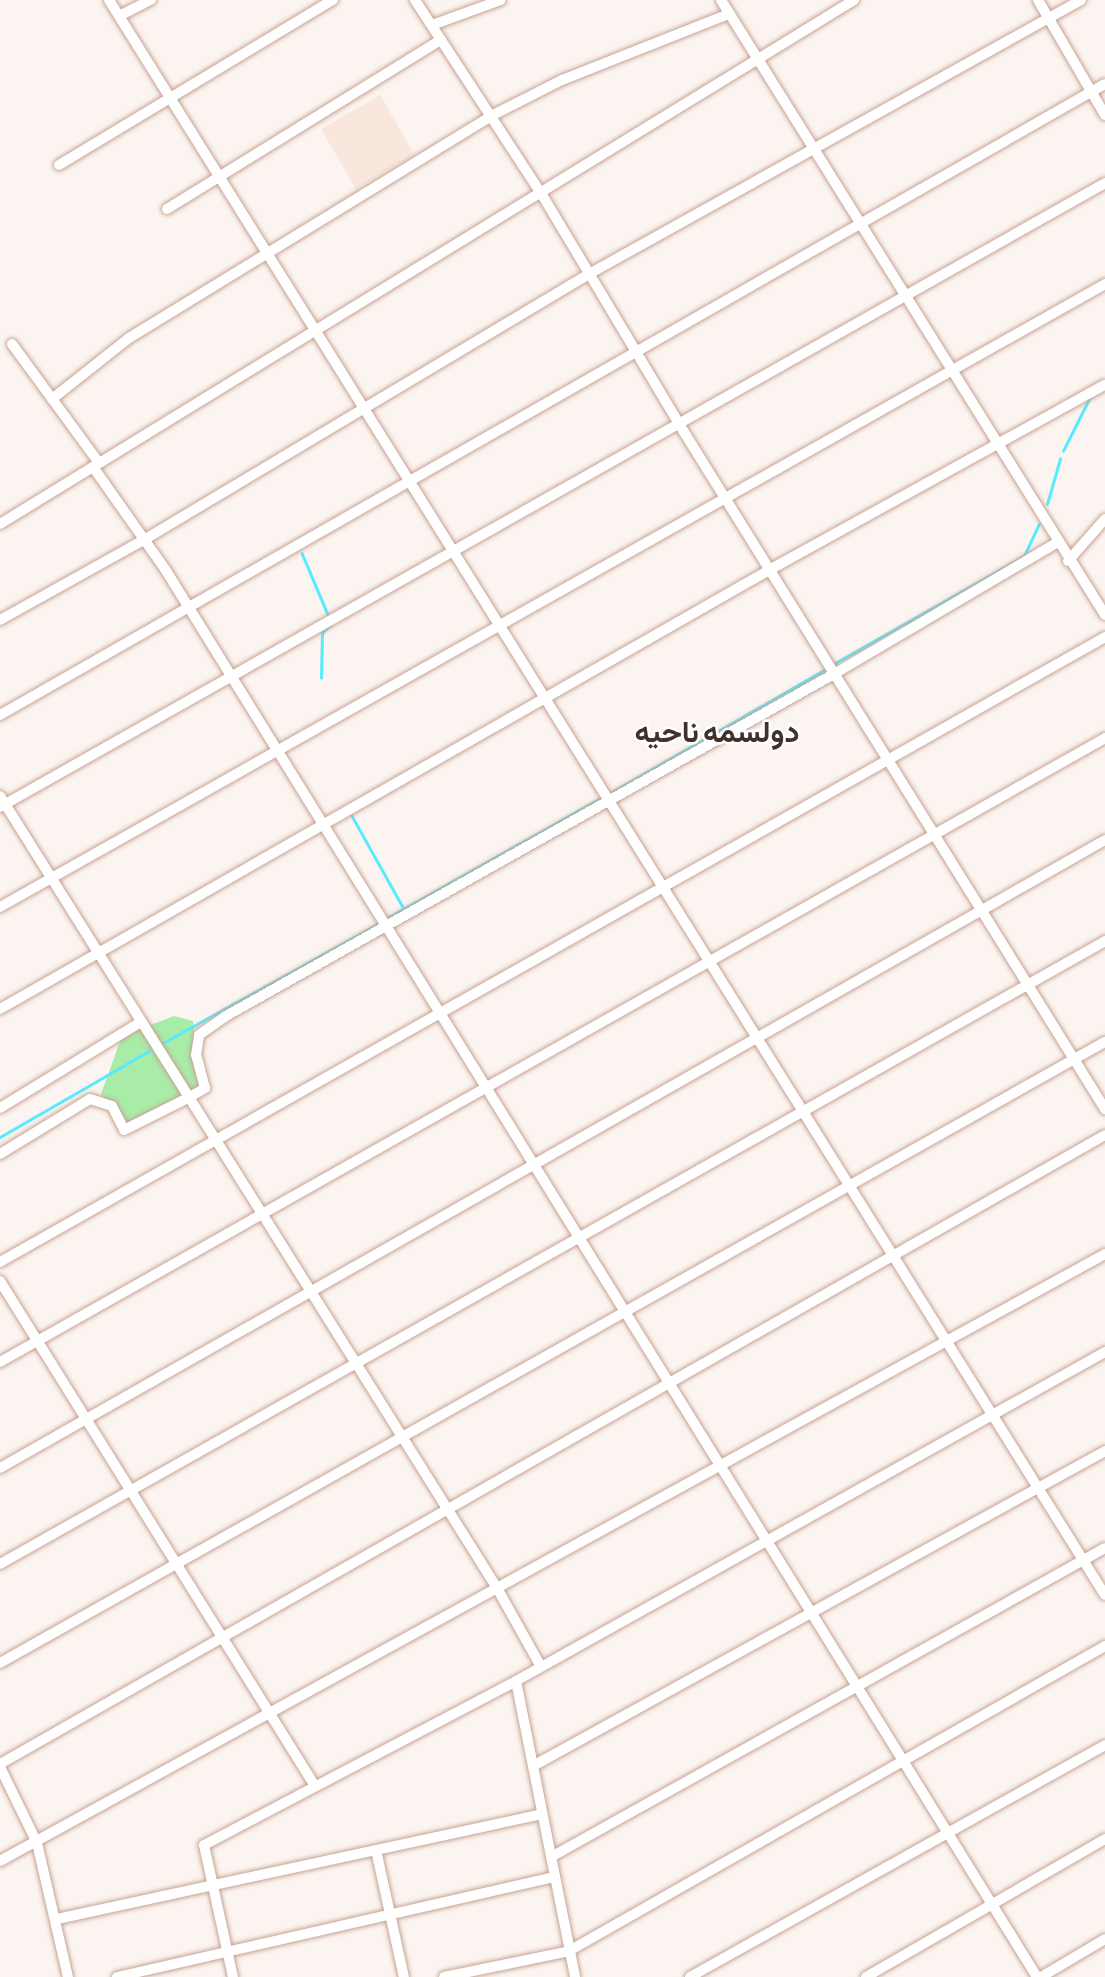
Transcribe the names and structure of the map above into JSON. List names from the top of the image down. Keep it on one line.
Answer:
{"districts":["دولسمه ناحیه"]}
